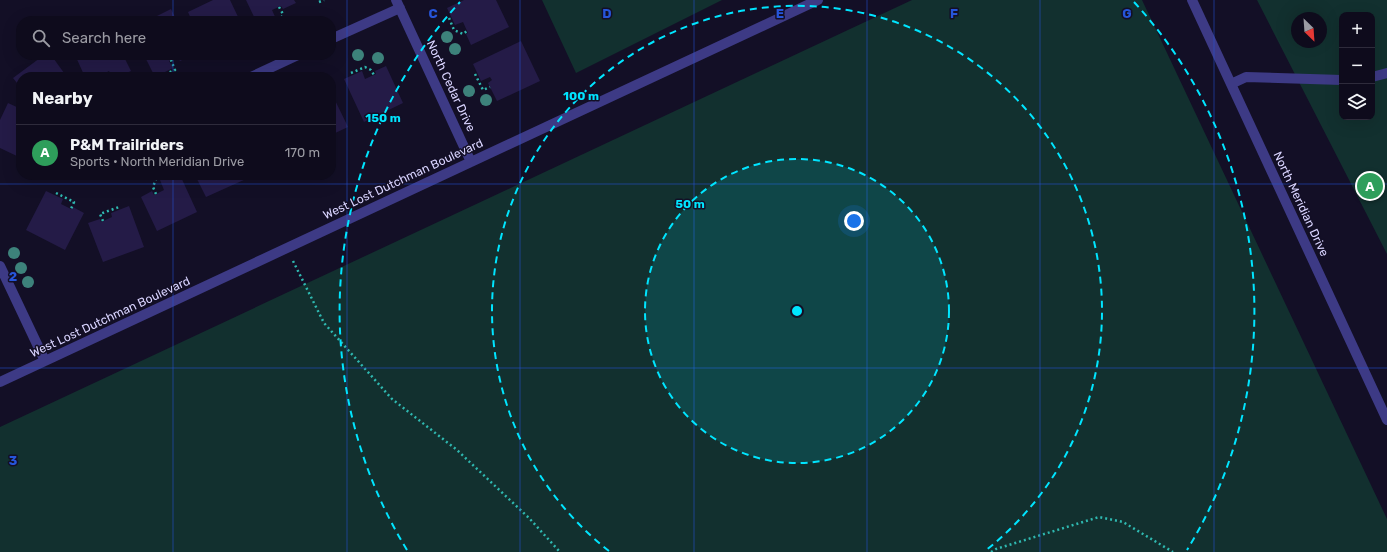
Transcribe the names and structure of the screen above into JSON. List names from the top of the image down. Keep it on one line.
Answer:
{"streets":{"street":["North Cedar Drive","West Lost Dutchman Boulevard","North Meridian Drive"]},"crossings":[["North Cedar Drive","West Lost Dutchman Boulevard"]],"north":"bottom right","page":{"map_buttons":["+","−"],"search":"Search here","heading":"Nearby","list":[{"mark":"A","name":"P&M Trailriders","note":"Sports · North Meridian Drive","value":"170 m"}],"pins":"A"},"grid":{"columns":["C","D","E","F","G"],"rows":["2","3"]},"rings":["100 m","150 m","50 m"]}
